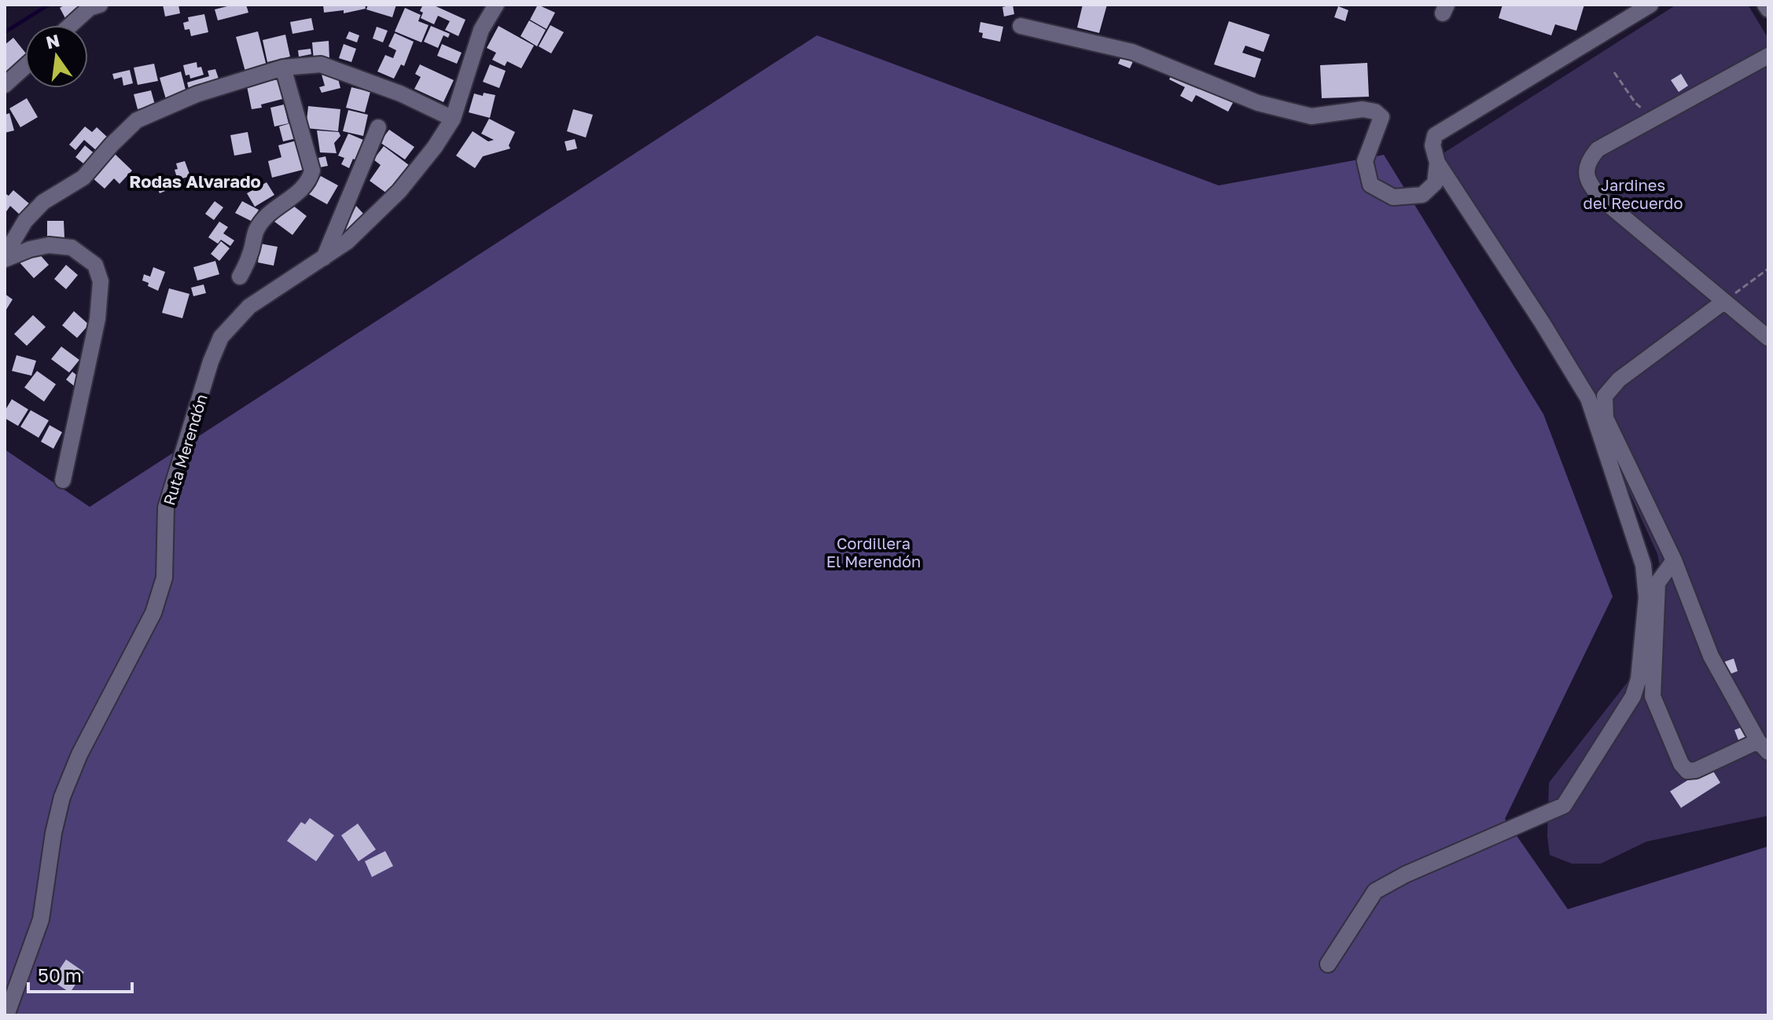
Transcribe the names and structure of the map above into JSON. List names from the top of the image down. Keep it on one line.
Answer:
{"streets":{"street":["Ruta Merendón"]},"districts":["Rodas Alvarado"],"parks":["Jardines del Recuerdo","Cordillera El Merendón"],"scale_bar":"50 m","north":"top"}
